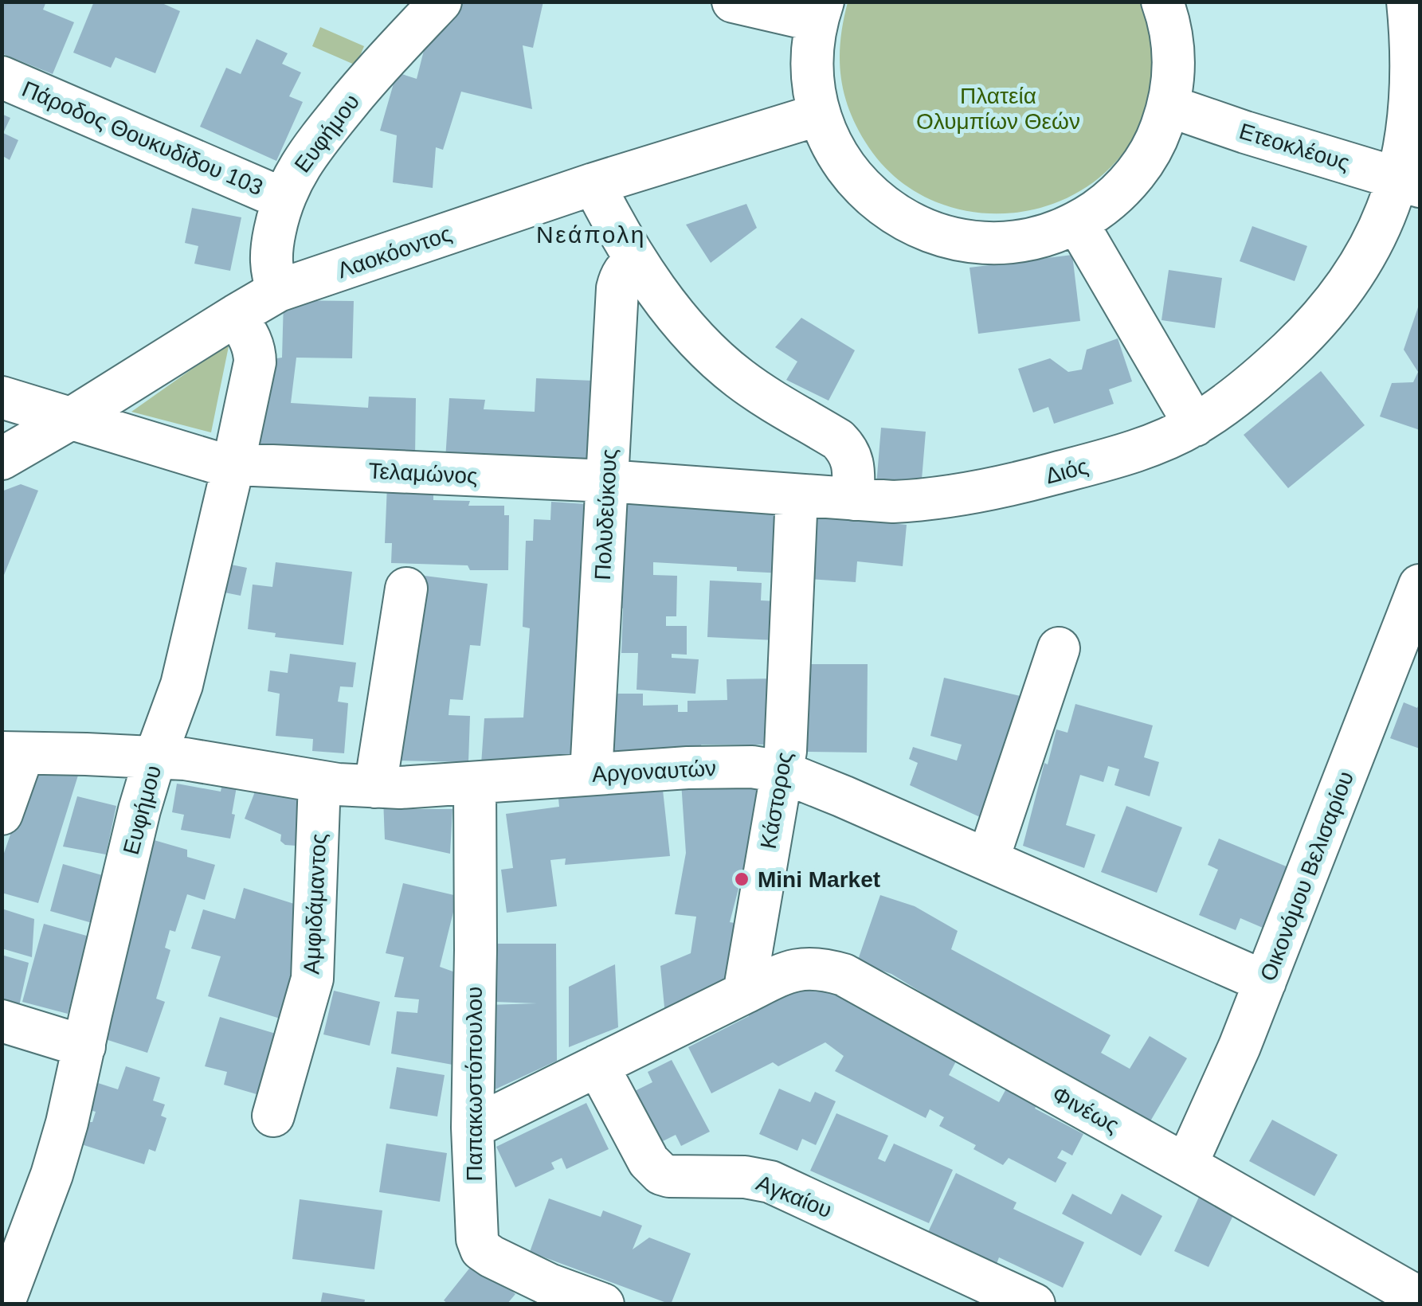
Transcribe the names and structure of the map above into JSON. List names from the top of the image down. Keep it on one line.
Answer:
{"streets":{"street":["Ευφήμου","Πάροδος Θουκυδίδου 103","Ετεοκλέους","Λαοκόοντος","Διός","Τελαμώνος","Πολυδεύκους","Αργοναυτών","Κάστορος","Οικονόμου Βελισαρίου","Αμφιδάμαντος","Παπακωστόπουλου","Φινέως","Αγκαίου"]},"crossings":[["Ευφήμου","Πάροδος Θουκυδίδου 103"],["Ευφήμου","Λαοκόοντος"],["Ευφήμου","Τελαμώνος"],["Ευφήμου","Αργοναυτών"],["Ετεοκλέους","Διός"],["Λαοκόοντος","Τελαμώνος"],["Διός","Τελαμώνος"],["Τελαμώνος","Πολυδεύκους"],["Τελαμώνος","Κάστορος"],["Πολυδεύκους","Αργοναυτών"],["Αργοναυτών","Κάστορος"],["Αργοναυτών","Οικονόμου Βελισαρίου"],["Αργοναυτών","Αμφιδάμαντος"],["Αργοναυτών","Παπακωστόπουλου"],["Κάστορος","Φινέως"],["Οικονόμου Βελισαρίου","Φινέως"]],"districts":["Νεάπολη"],"parks":["Πλατεία Ολυμπίων Θεών"],"places":["Mini Market"]}
